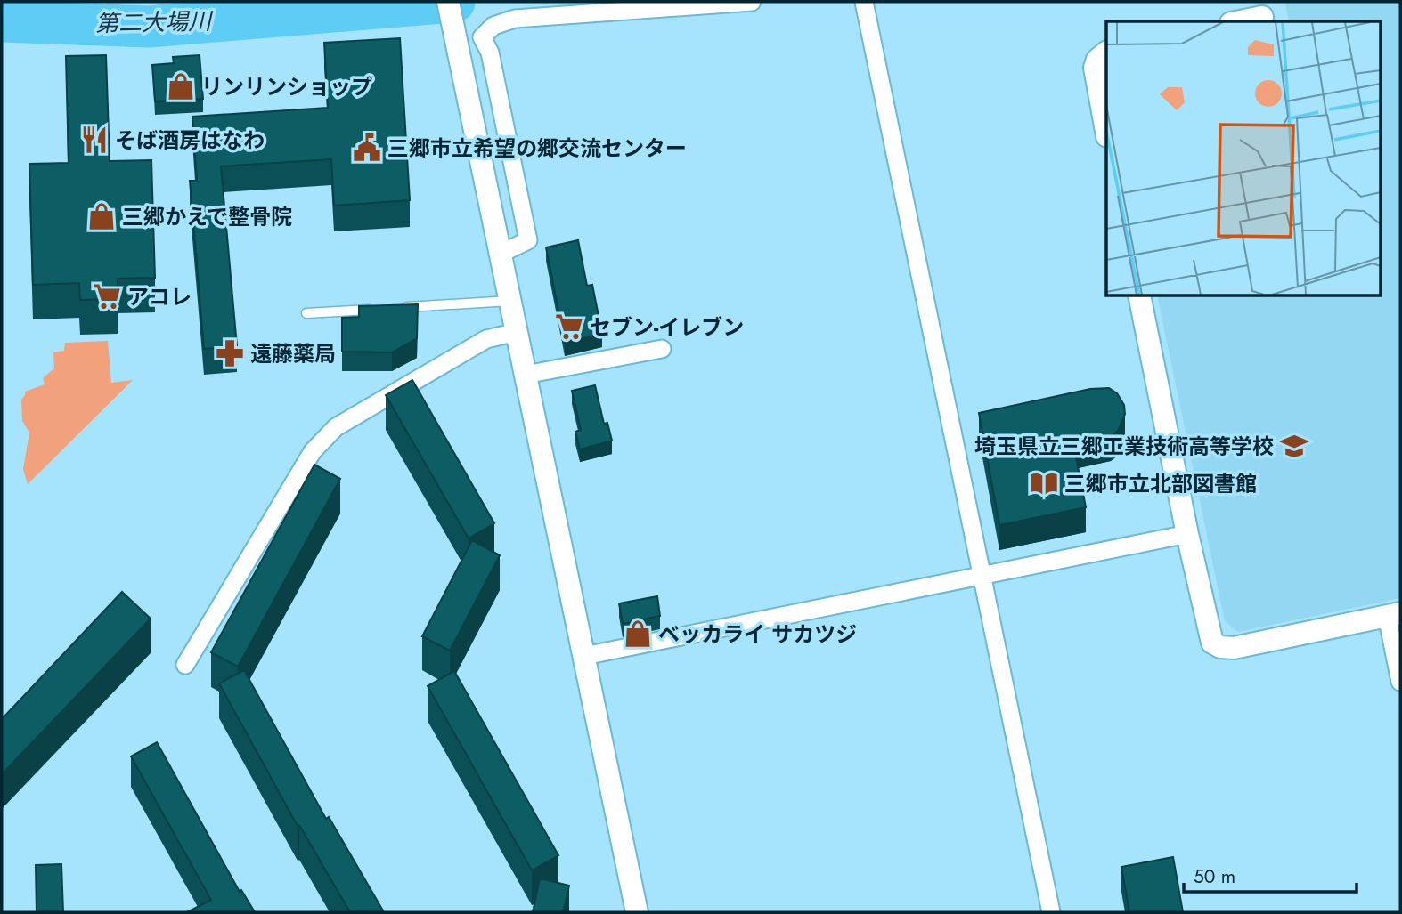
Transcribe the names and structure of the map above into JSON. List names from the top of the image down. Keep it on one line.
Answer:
{"water":["第二大場川"],"places":{"shop":["リンリンショップ","三郷かえで整骨院","ベッカライ サカツジ"],"restaurant":["そば酒房はなわ"],"public building":["三郷市立希望の郷交流センター"],"supermarket":["アコレ","セブン-イレブン"],"pharmacy":["遠藤薬局"],"school or university":["埼玉県立三郷工業技術高等学校"],"library":["三郷市立北部図書館"]},"scale_bar":"50 m"}
